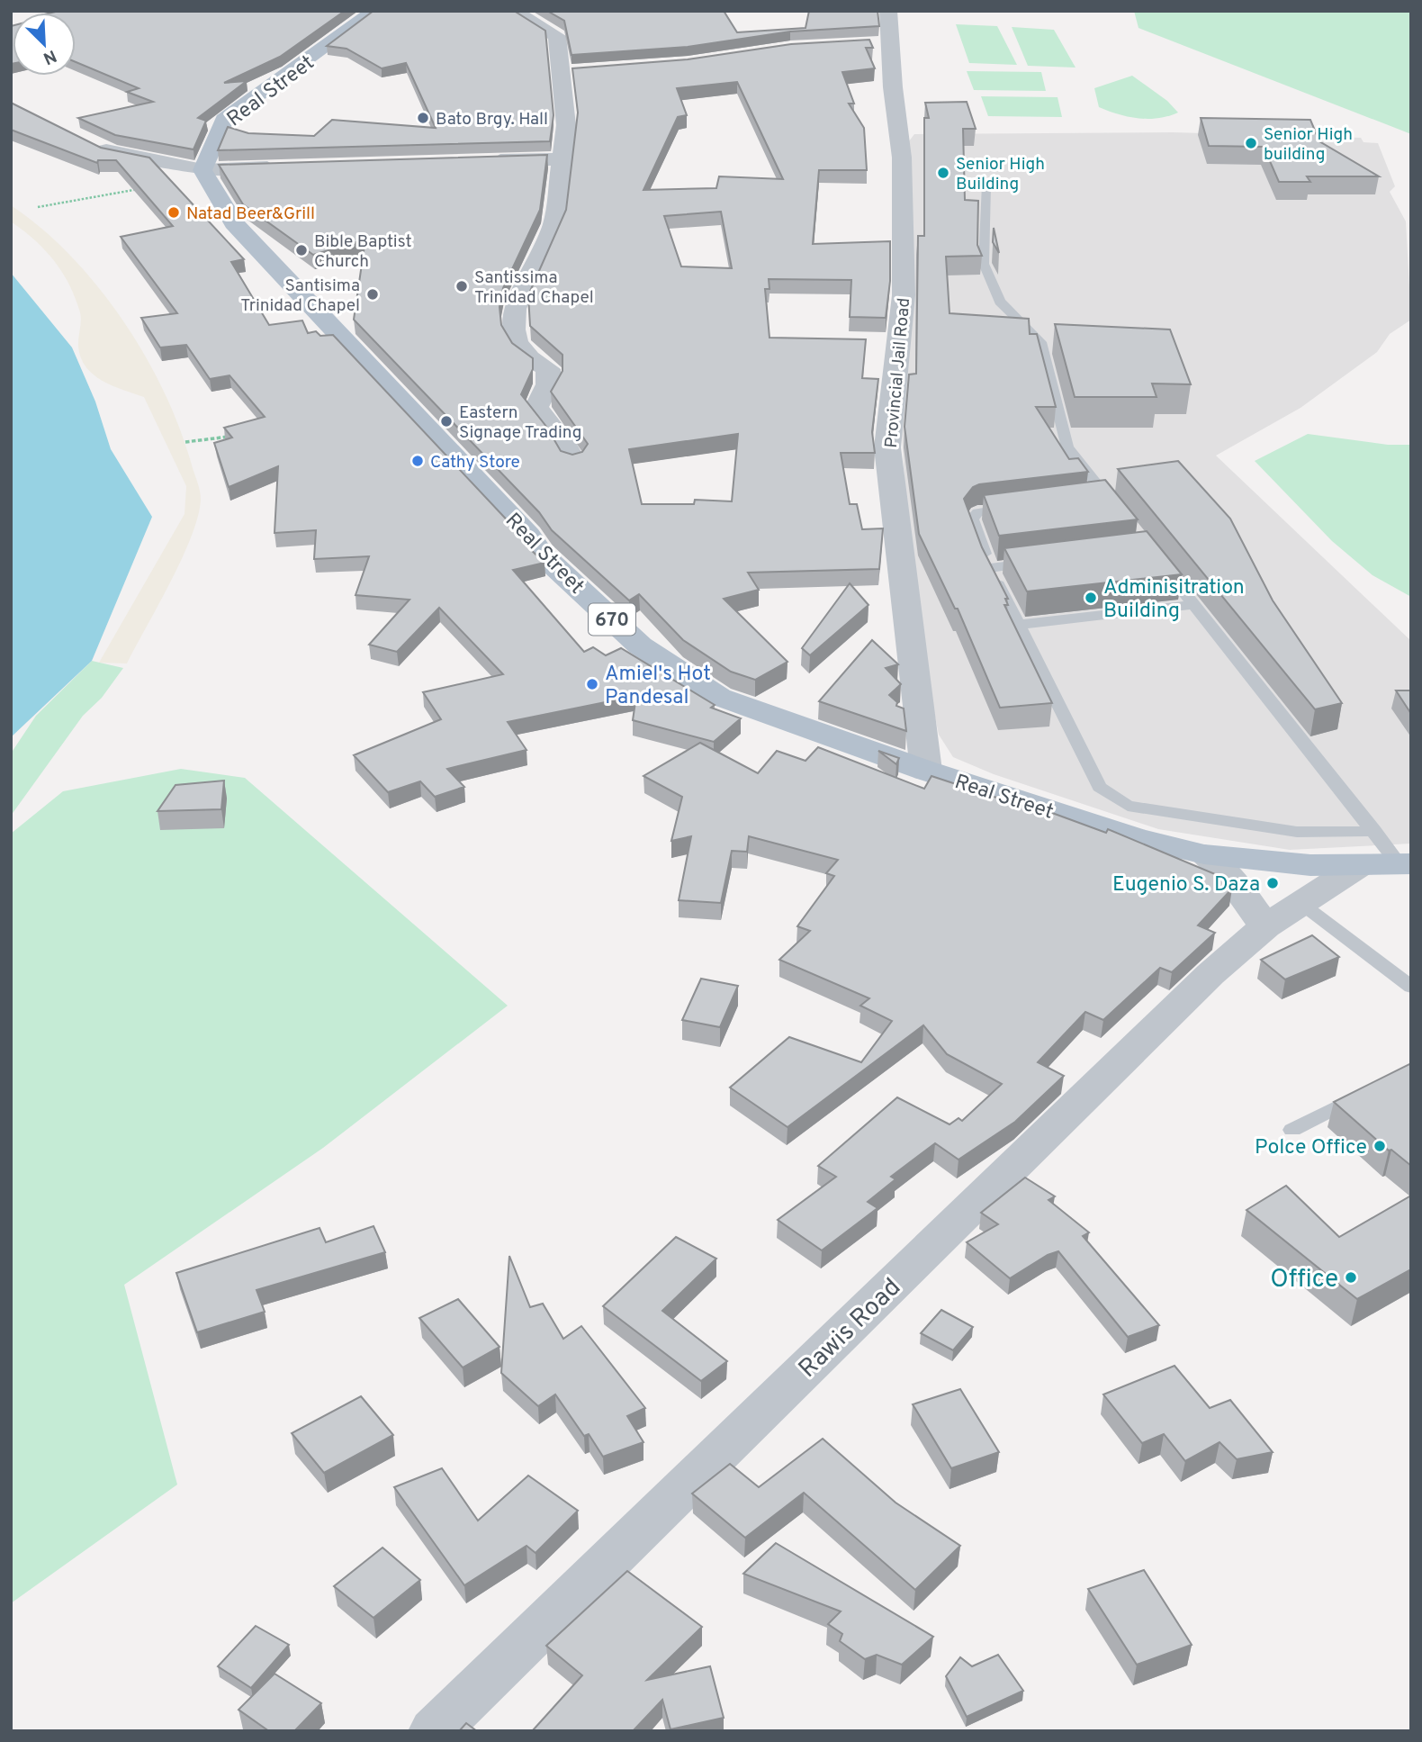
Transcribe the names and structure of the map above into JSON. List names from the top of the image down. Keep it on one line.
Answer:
{"streets":{"main road":["Real Street","670"],"street":["Provincial Jail Road","Rawis Road"]},"crossings":[["Real Street","Provincial Jail Road"],["Real Street","Rawis Road"]],"places":["Bato Brgy. Hall","Senior High building","Senior High Building","Natad Beer&Grill","Bible Baptist Church","Santissima Trinidad Chapel","Santisima Trinidad Chapel","Eastern Signage Trading","Cathy Store","Adminisitration Building","Amiel's Hot Pandesal","Eugenio S. Daza","Polce Office","Office"],"north":"bottom right"}
